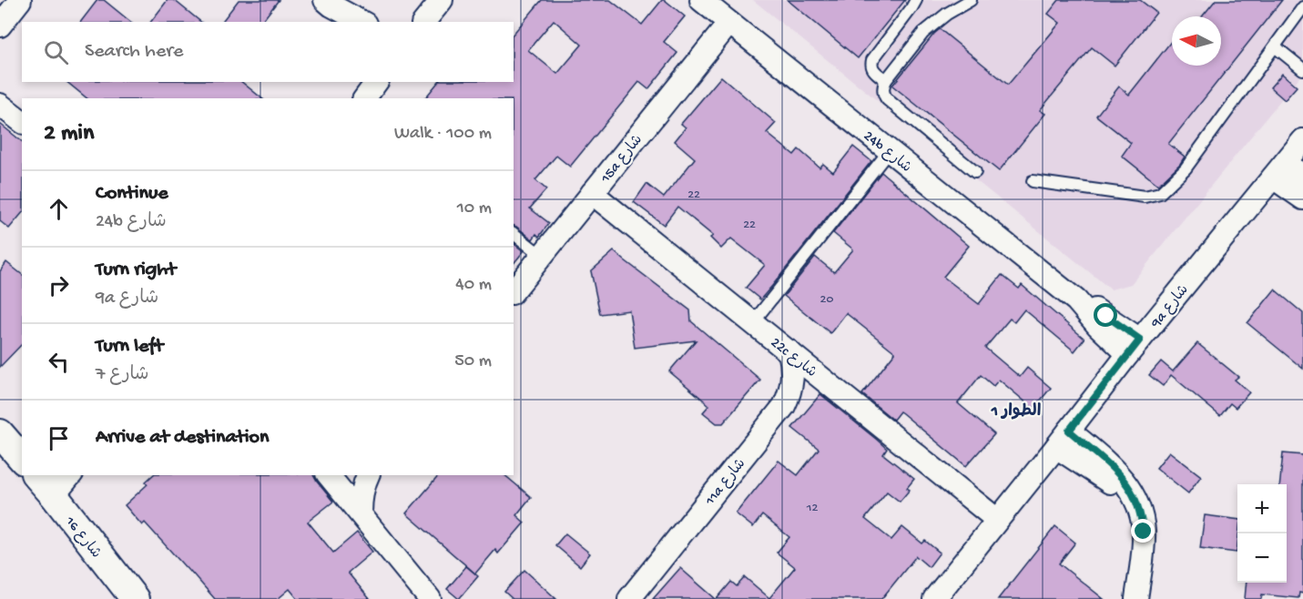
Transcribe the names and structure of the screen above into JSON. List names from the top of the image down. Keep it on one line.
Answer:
{"streets":{"street":["24b شارع","15a شارع","9a شارع","22c شارع","11a شارع","شارع 16"]},"crossings":[["24b شارع","15a شارع"],["24b شارع","9a شارع"],["15a شارع","22c شارع"],["9a شارع","22c شارع"],["22c شارع","11a شارع"]],"districts":["الطوار 1"],"house_numbers":["22","22","20","12"],"north":"left","page":{"search":"Search here","heading":["2 min","Walk · 100 m"],"list":[["Continue","24b شارع","10 m"],["Turn right","9a شارع","40 m"],["Turn left","شارع 7","50 m"],"Arrive at destination"],"map_buttons":["+","−"]}}
